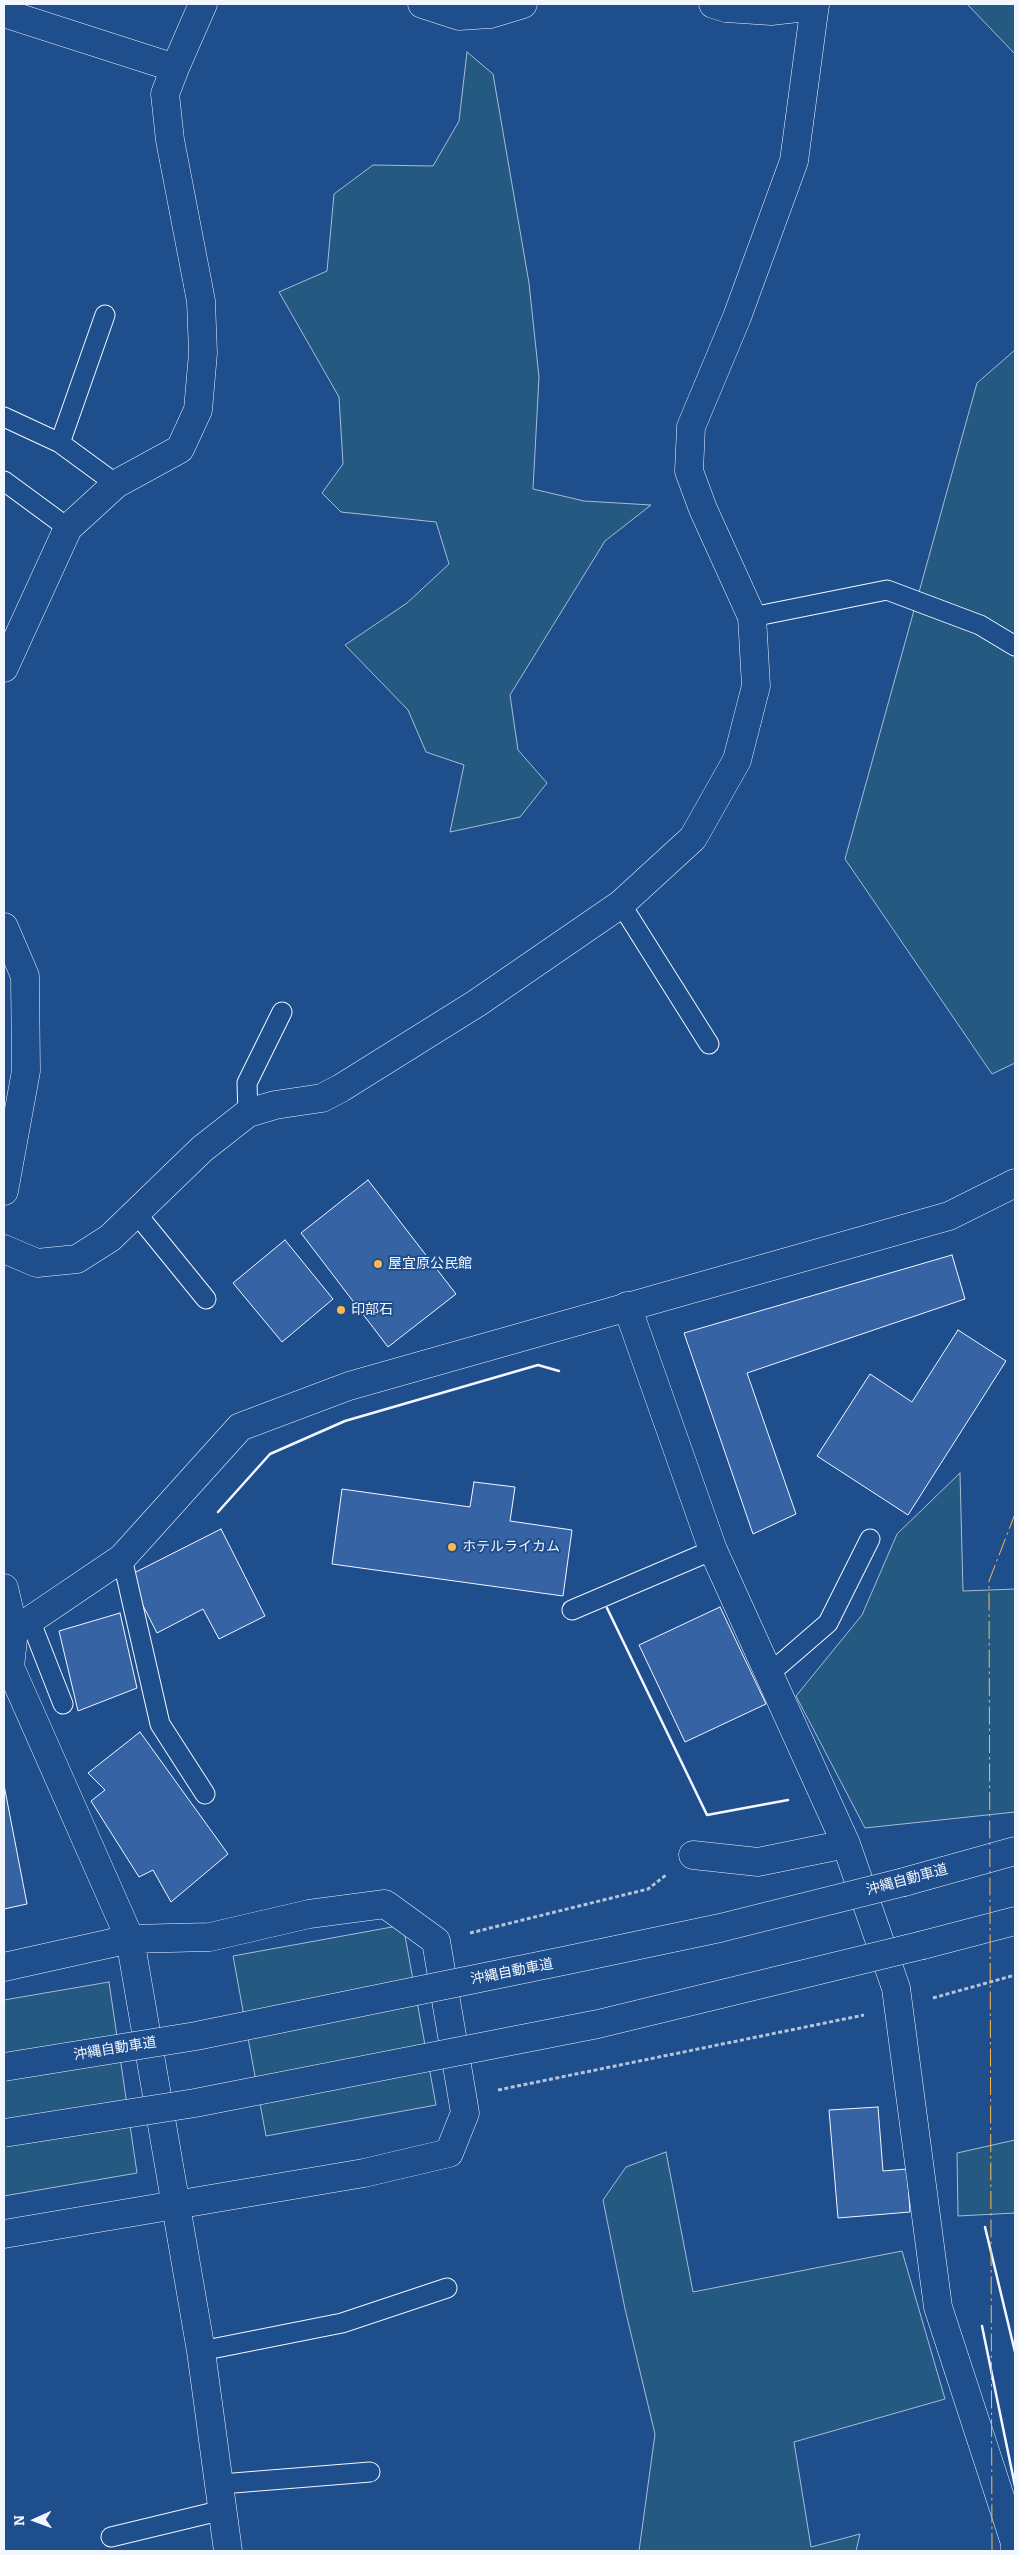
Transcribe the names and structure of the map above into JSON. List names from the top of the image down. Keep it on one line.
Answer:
{"streets":{"main road":["沖縄自動車道"]},"places":["屋宜原公民館","印部石","ホテルライカム"],"north":"left"}
